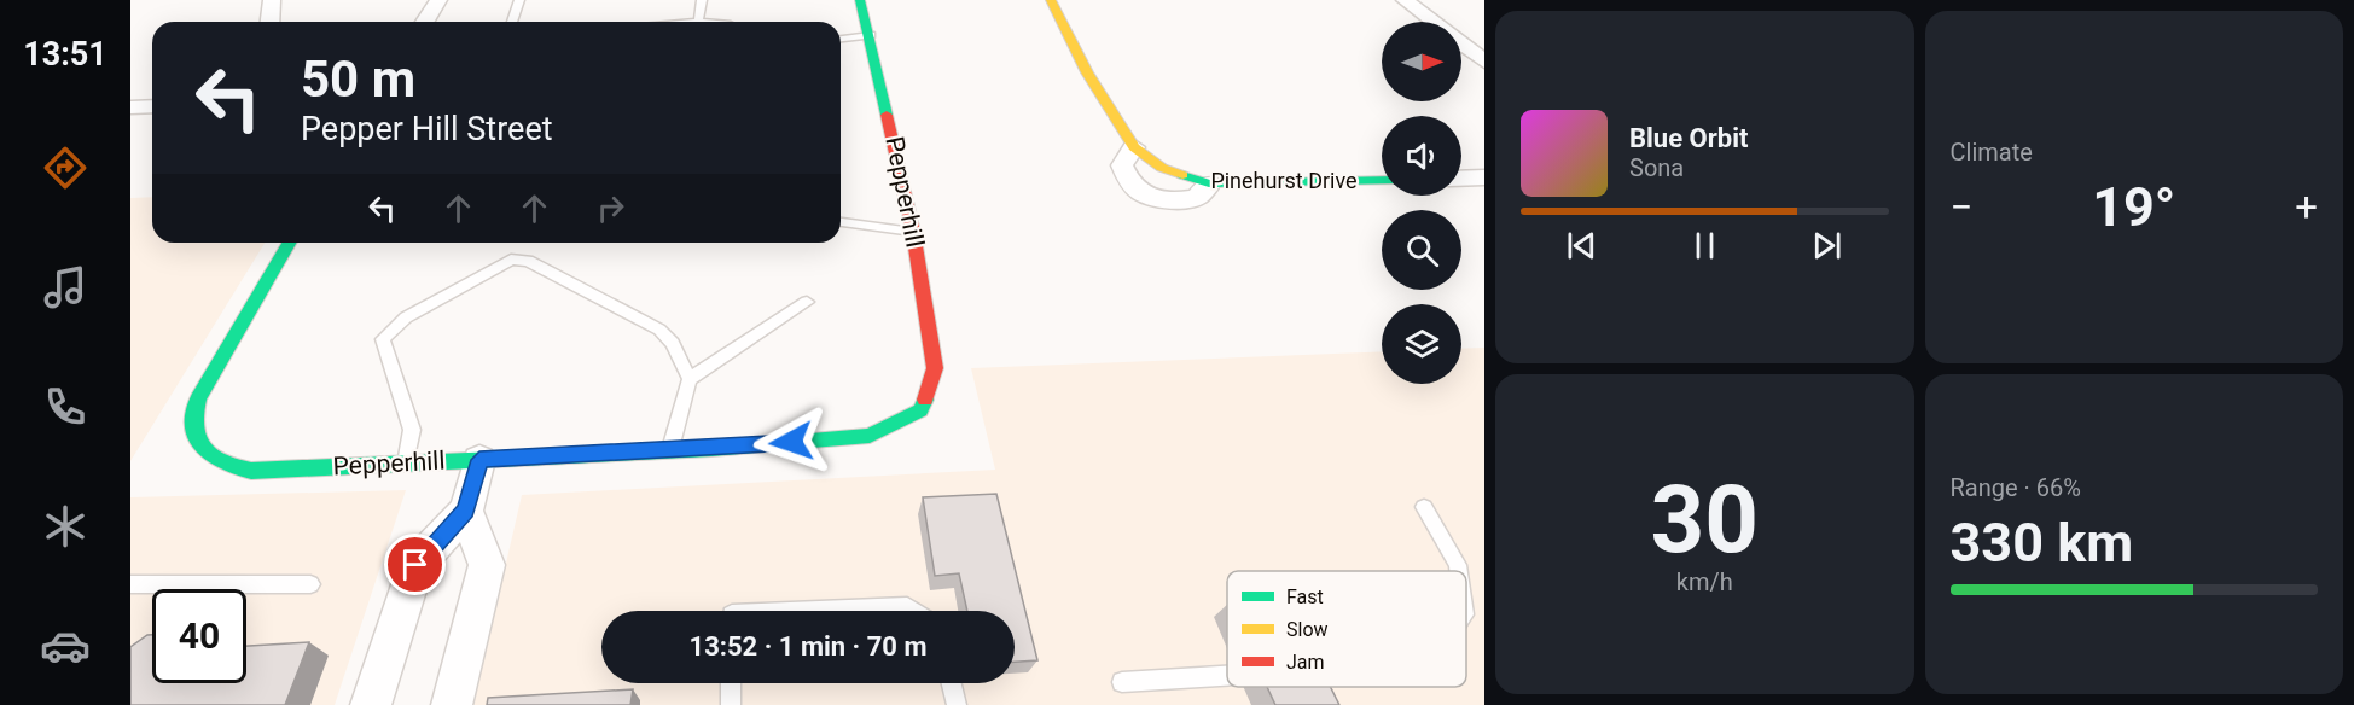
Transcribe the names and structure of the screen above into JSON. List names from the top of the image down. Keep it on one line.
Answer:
{"streets":{"street":["Pinehurst Drive","Pepperhill"]},"legend":["Fast","Slow","Jam"],"north":"right","page":{"tabs":"13:51","tile":["Climate",["30","km/h"],["Range · 66%","330 km"]],"turn":["50 m","Pepper Hill Street"],"song":["Blue Orbit","Sona"],"heat":["−","19°","+"],"limit":"40","trip":"13:52 · 1 min · 70 m"}}
